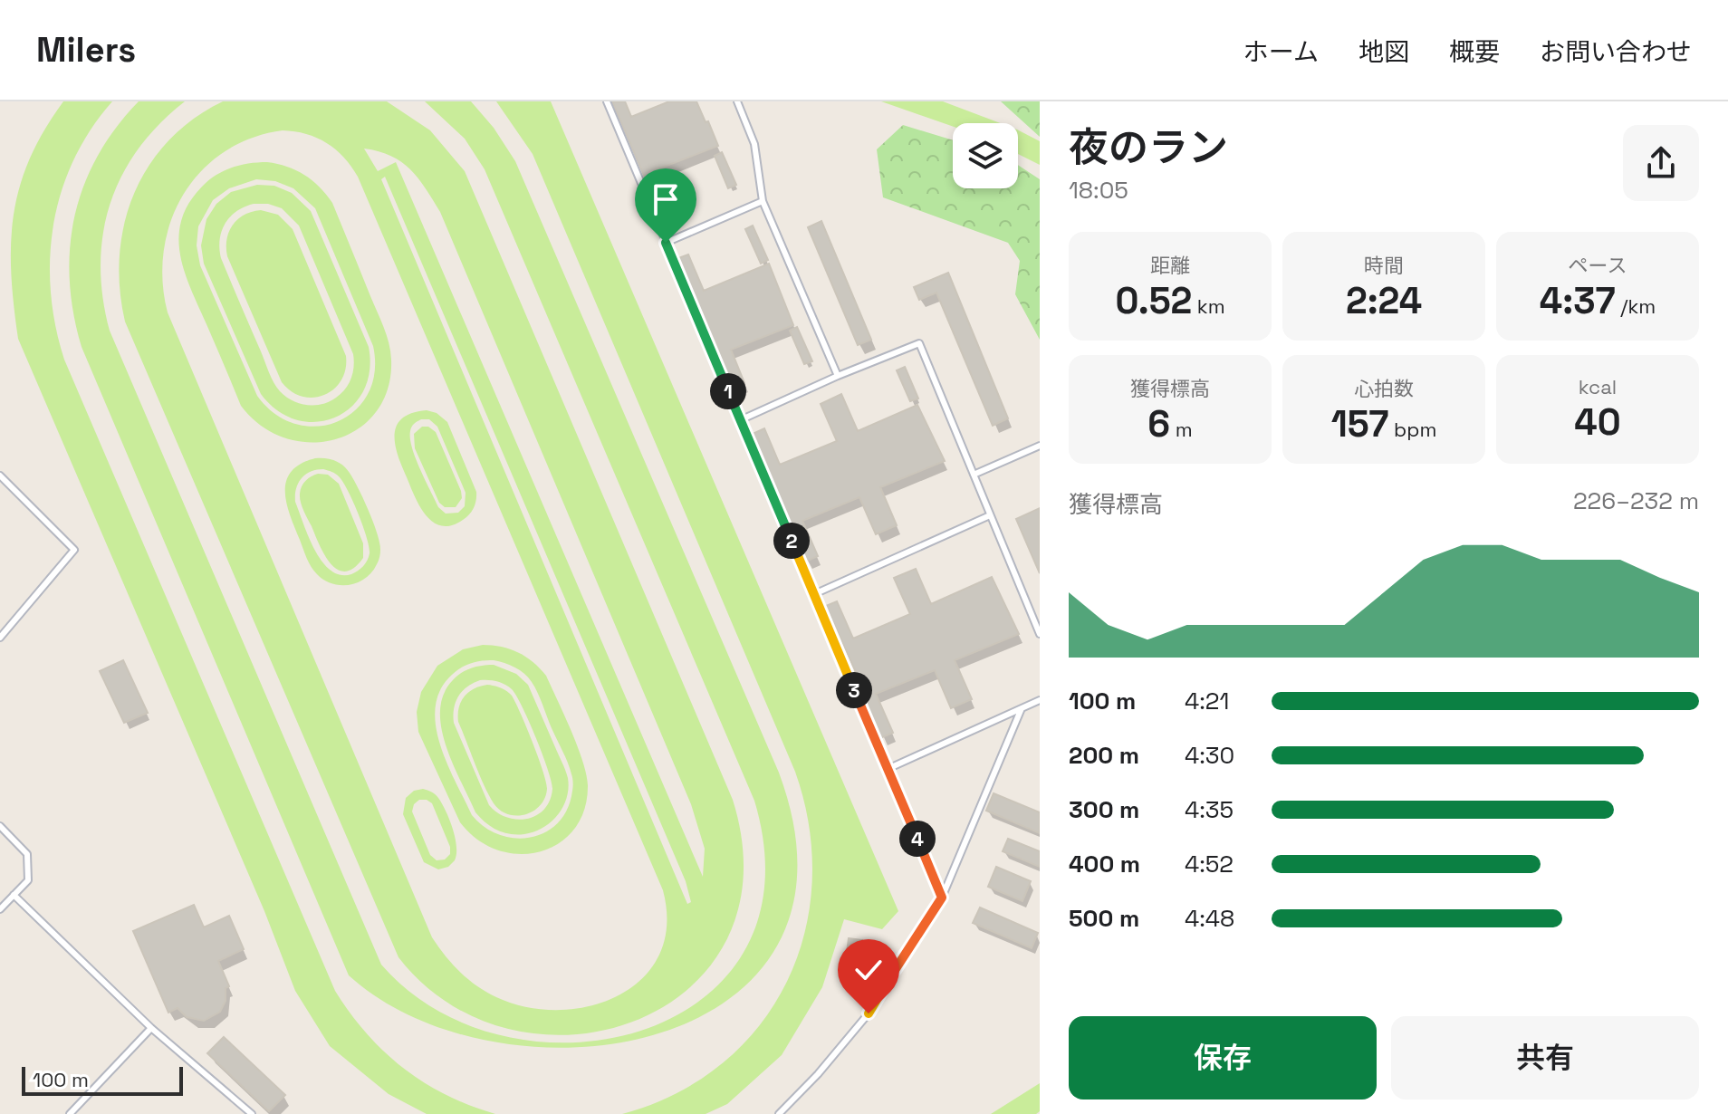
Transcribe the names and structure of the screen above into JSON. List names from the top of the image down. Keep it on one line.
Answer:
{"scale_bar":"100 m","page":{"header":"Milers","nav":["ホーム","地図","概要","お問い合わせ"],"heading":["夜のラン","18:05"],"stats":[["距離","0.52 km"],["時間","2:24"],["ペース","4:37 /km"],["獲得標高","6 m"],["心拍数","157 bpm"],["kcal","40"]],"pins":["1","2","3","4"],"chart":["獲得標高","226–232 m"],"list":[{"name":"100 m","note":"4:21"},{"name":"200 m","note":"4:30"},{"name":"300 m","note":"4:35"},{"name":"400 m","note":"4:52"},{"name":"500 m","note":"4:48"}],"buttons":["保存","共有"],"scale":"100 m"}}
